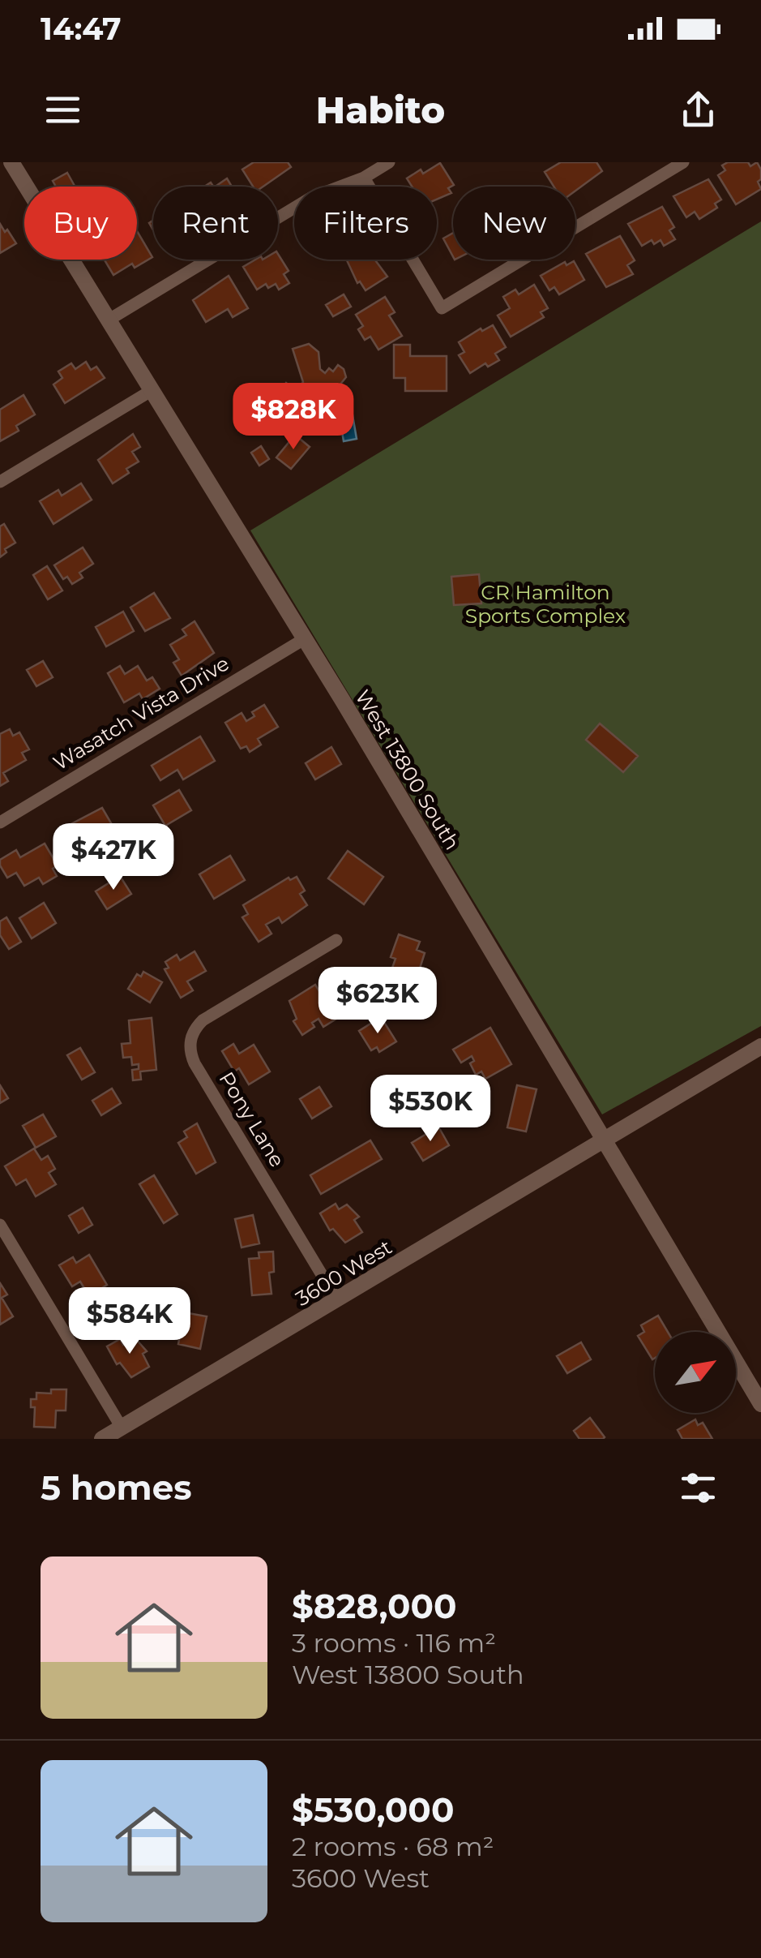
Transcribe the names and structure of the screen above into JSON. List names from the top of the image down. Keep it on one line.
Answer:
{"streets":{"street":["Wasatch Vista Drive","West 13800 South","Pony Lane","3600 West"]},"crossings":[["Wasatch Vista Drive","West 13800 South"],["West 13800 South","3600 West"],["Pony Lane","3600 West"]],"parks":["CR Hamilton Sports Complex"],"north":"top right","page":{"status":"14:47","header":"Habito","chip":["Buy","Rent","Filters","New"],"price":["$828K","$427K","$623K","$530K","$584K"],"heading":"5 homes","list":[{"name":"$828,000","note":"3 rooms · 116 m² · West 13800 South"},{"name":"$530,000","note":"2 rooms · 68 m² · 3600 West"}]}}
